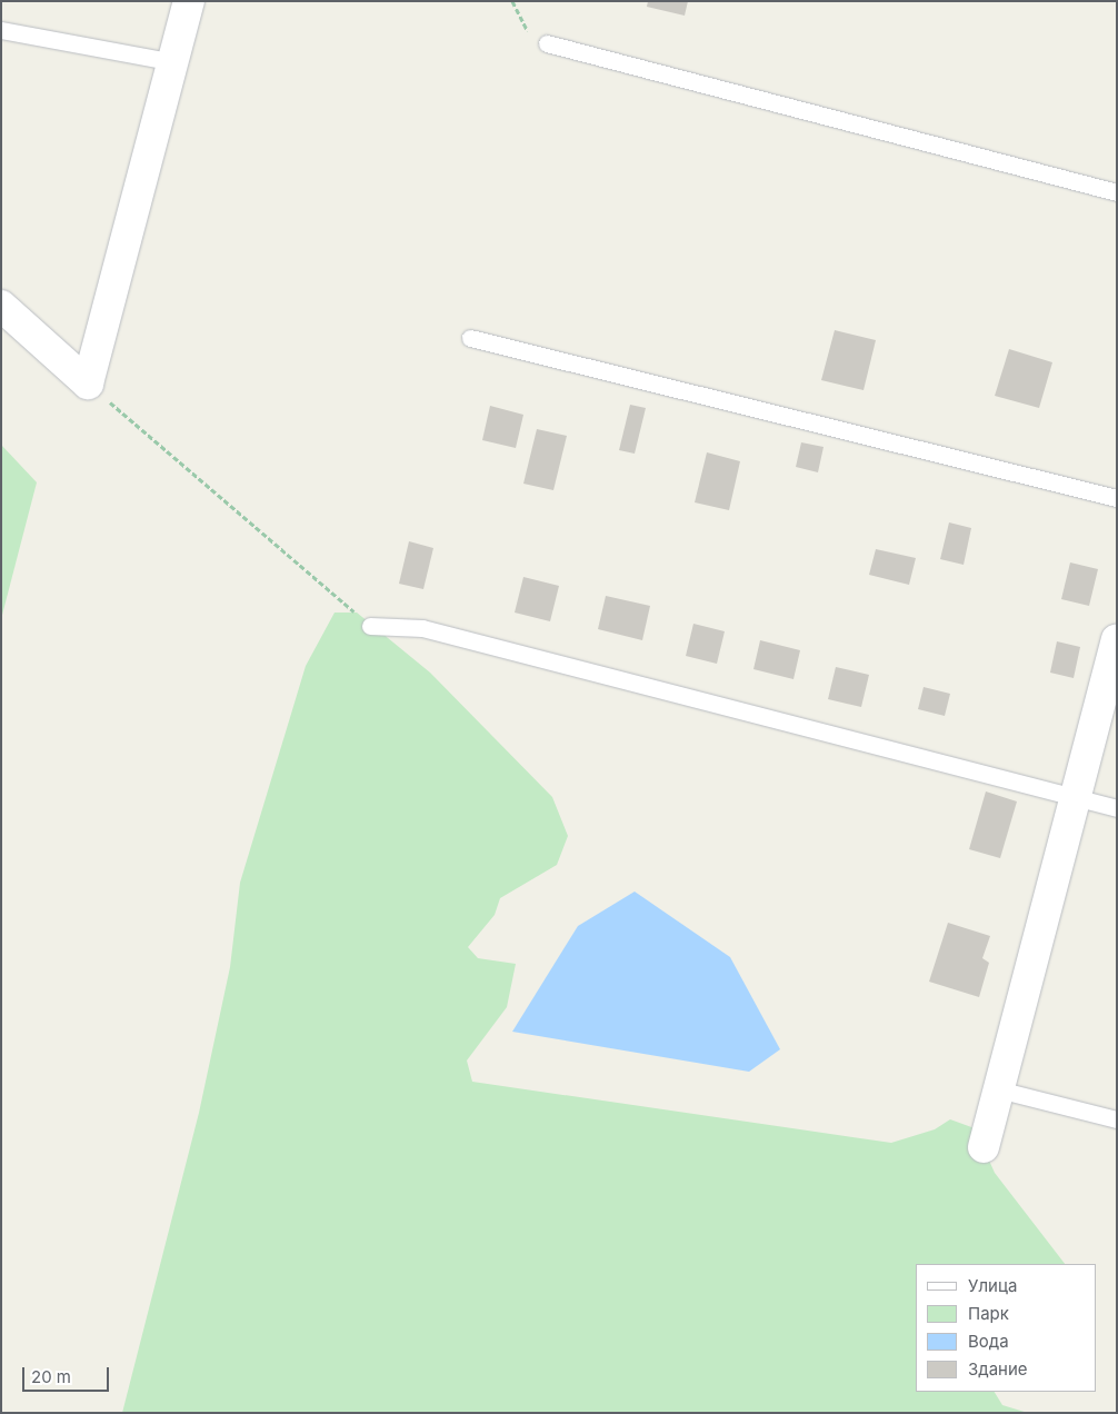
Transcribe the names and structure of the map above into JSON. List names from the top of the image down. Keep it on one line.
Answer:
{"legend":["Улица","Парк","Вода","Здание"],"scale_bar":"20 m"}
